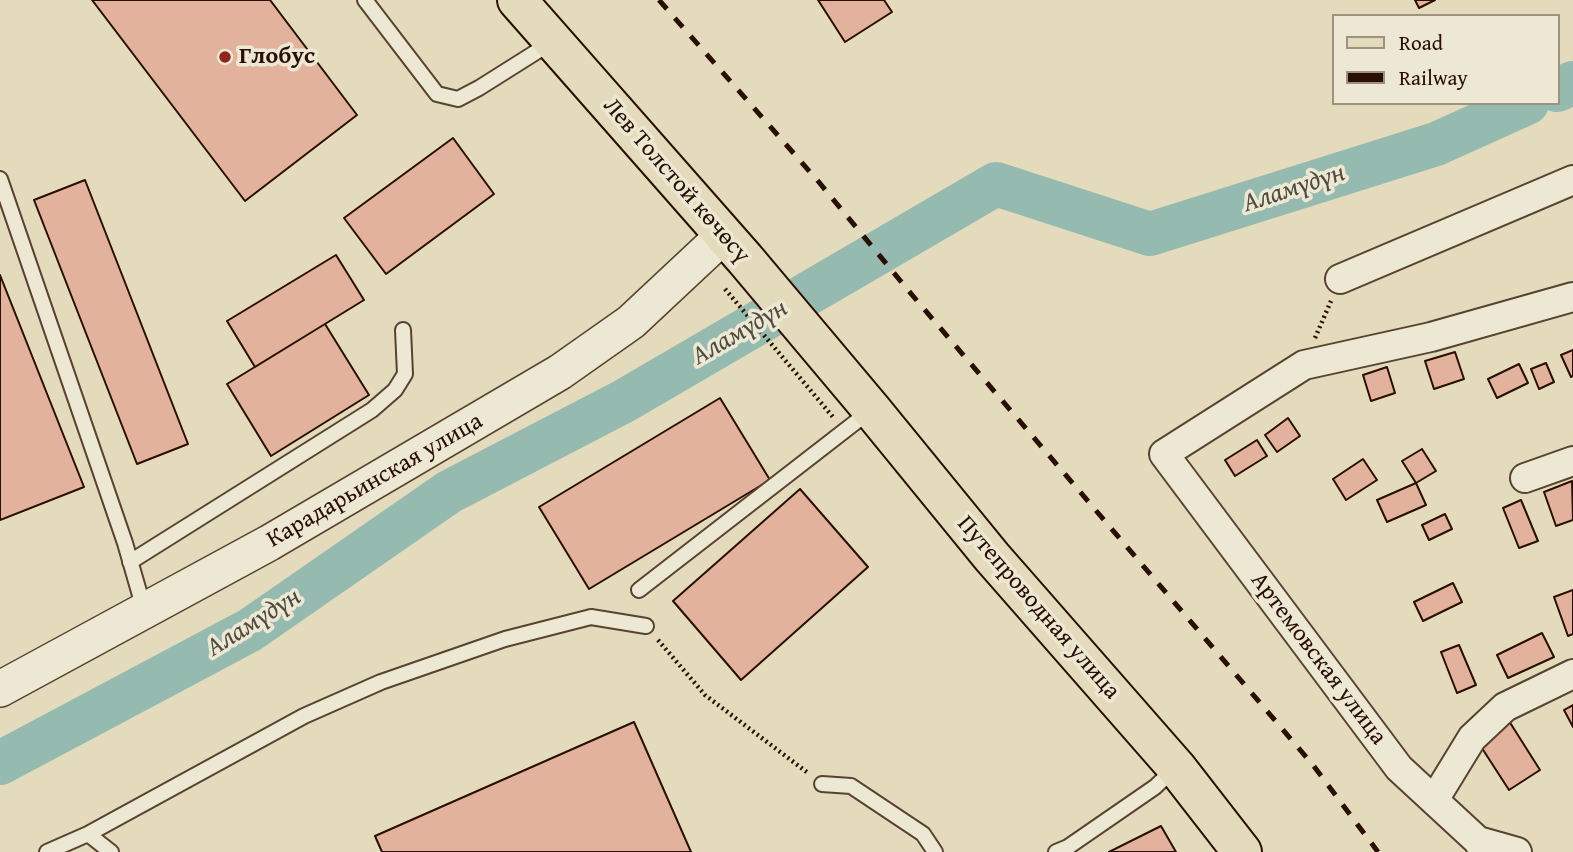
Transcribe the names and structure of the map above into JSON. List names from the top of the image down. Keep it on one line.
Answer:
{"streets":{"main road":["Лев Толстой көчөсү","Путепроводная улица"],"street":["Карадарьинская улица","Артемовская улица"]},"crossings":[["Лев Толстой көчөсү","Карадарьинская улица"],["Лев Толстой көчөсү","Путепроводная улица"]],"water":["Аламүдүн"],"places":["Глобус"],"legend":["Road","Railway"]}
